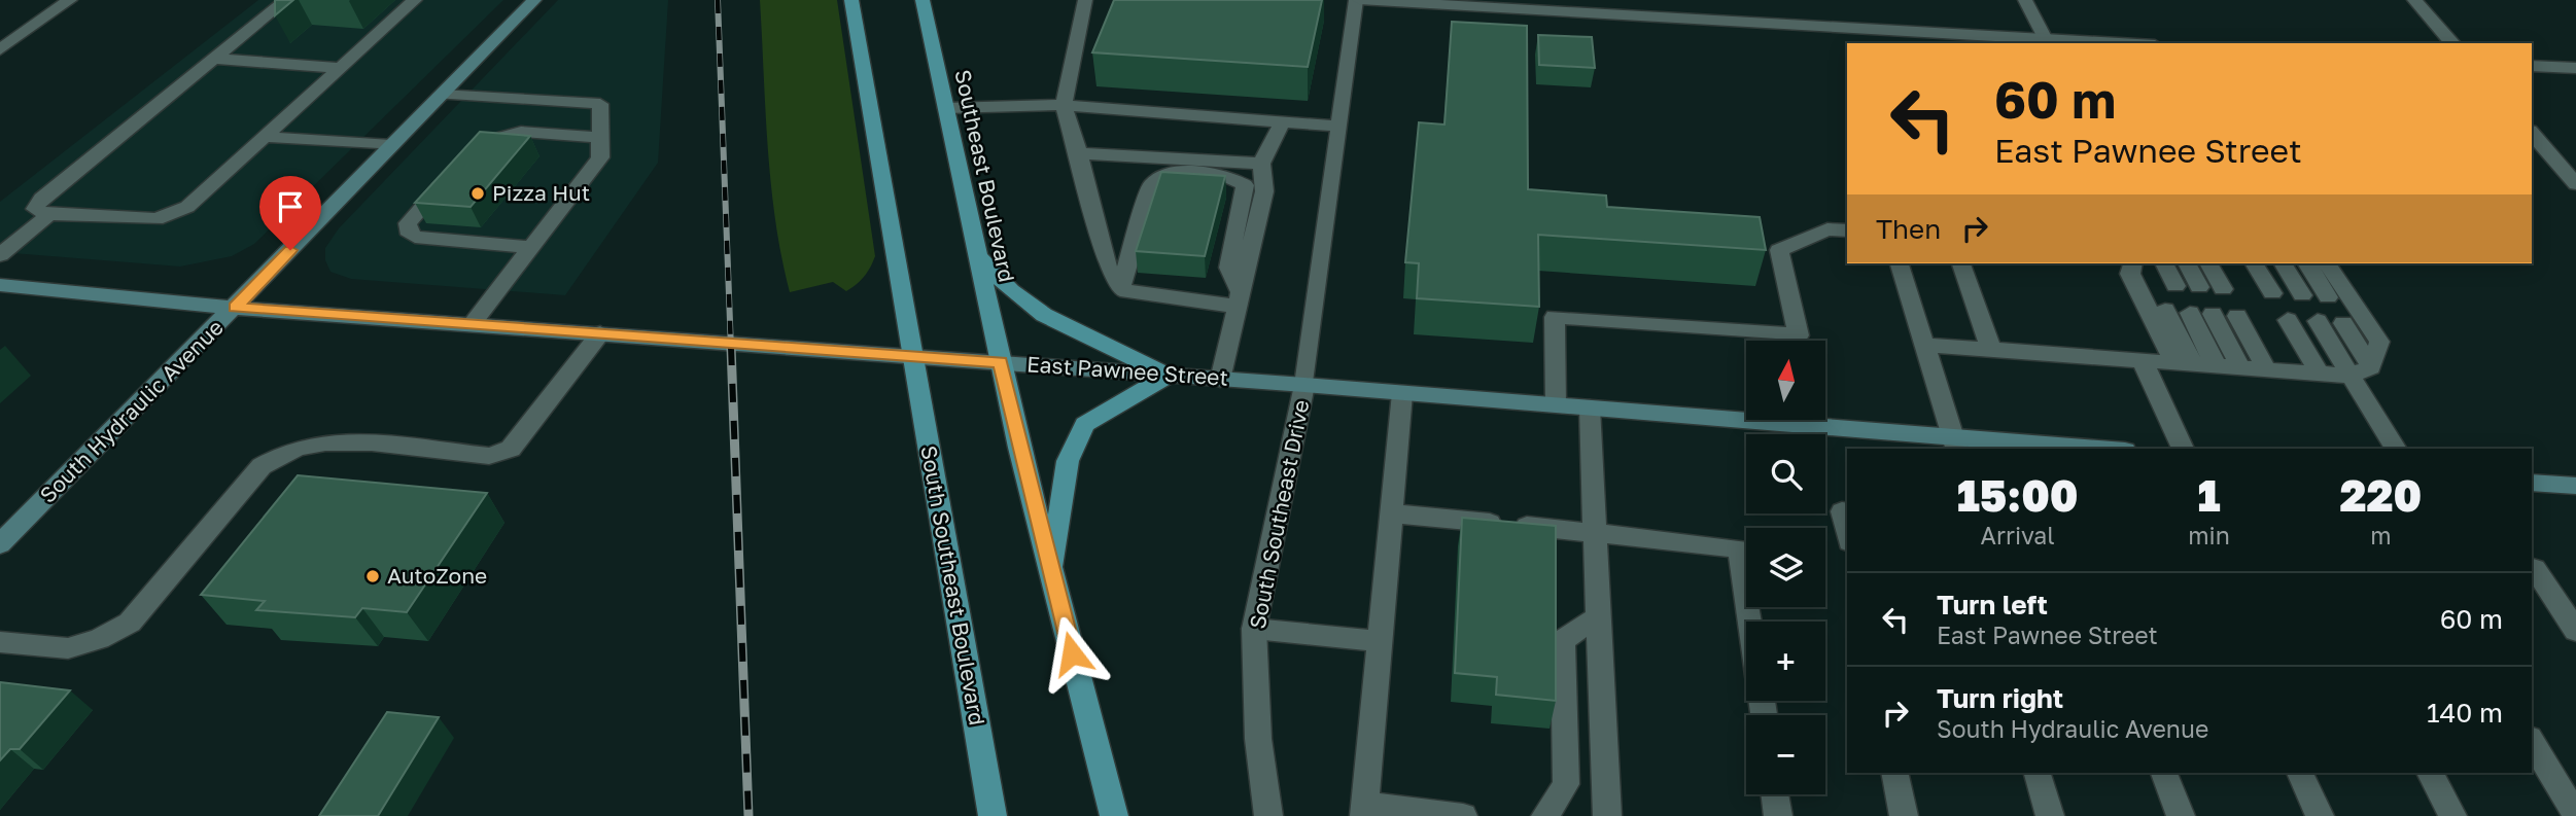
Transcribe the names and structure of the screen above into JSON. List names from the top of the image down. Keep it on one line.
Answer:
{"streets":{"main road":["Southeast Boulevard","East Pawnee Street","South Hydraulic Avenue","South Southeast Boulevard"],"street":["South Southeast Drive"]},"crossings":[["Southeast Boulevard","East Pawnee Street"],["East Pawnee Street","South Hydraulic Avenue"],["East Pawnee Street","South Southeast Drive"],["East Pawnee Street","South Southeast Boulevard"]],"places":["Pizza Hut","AutoZone"],"north":"top","page":{"turn":["60 m","East Pawnee Street"],"then":"Then","map_buttons":["+","−"],"eta":["15:00","Arrival","1","min","220","m"],"list":[{"name":"Turn left","note":"East Pawnee Street","value":"60 m"},{"name":"Turn right","note":"South Hydraulic Avenue","value":"140 m"}]}}
